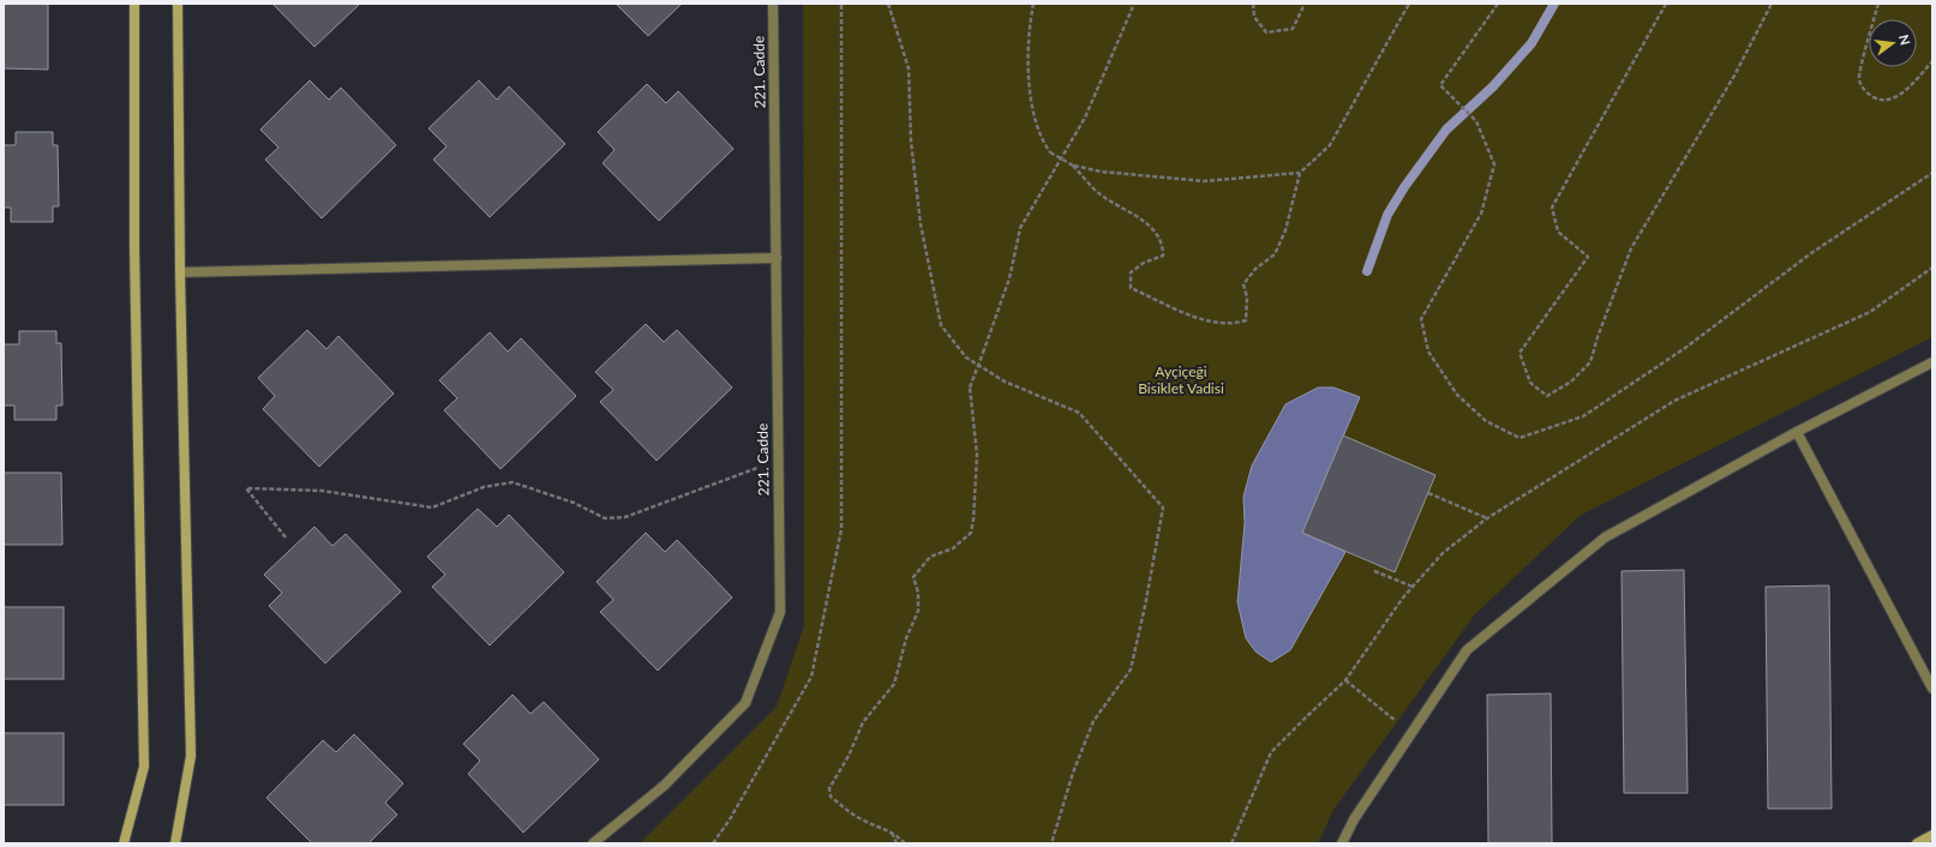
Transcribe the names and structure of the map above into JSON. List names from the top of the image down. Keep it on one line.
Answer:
{"streets":{"street":["221. Cadde"]},"parks":["Ayçiçeği Bisiklet Vadisi"],"north":"right"}
